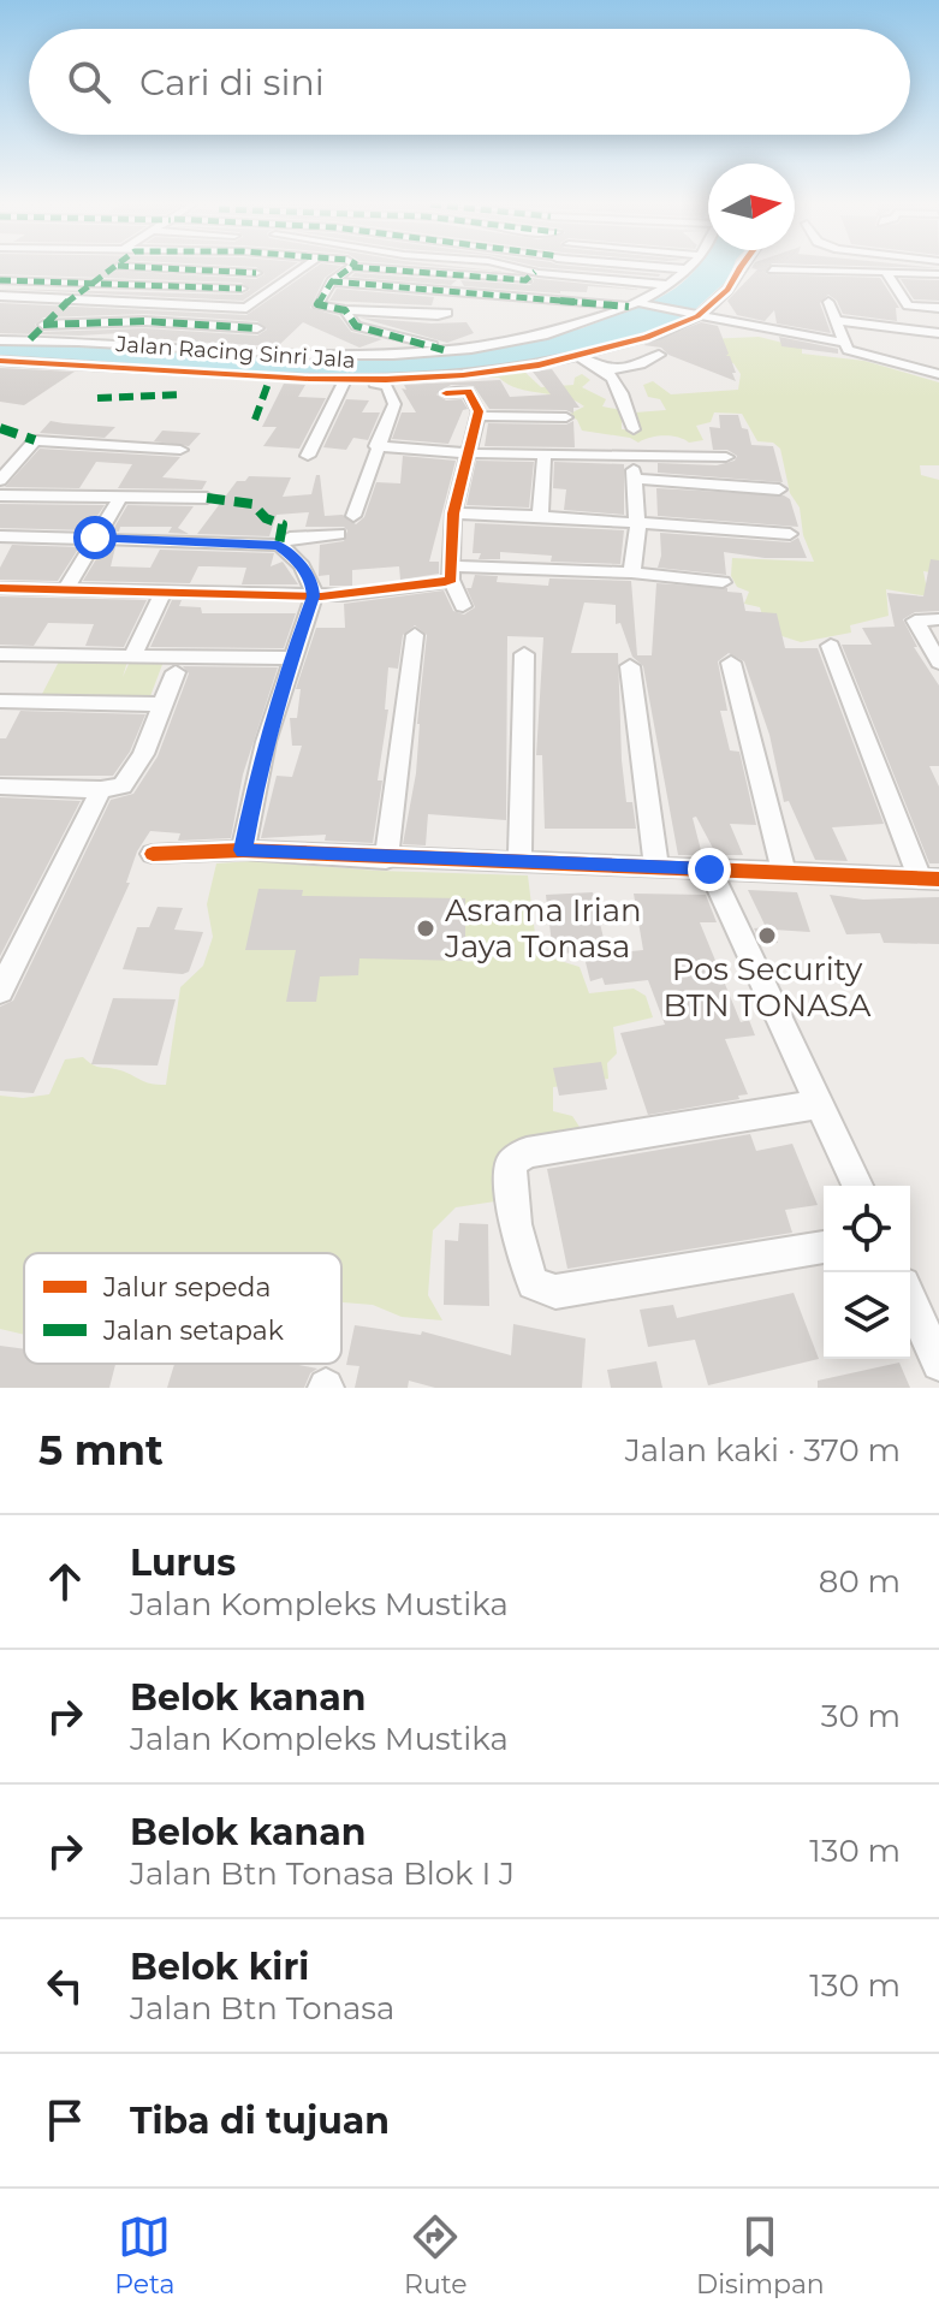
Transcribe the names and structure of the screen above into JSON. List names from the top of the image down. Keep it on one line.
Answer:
{"streets":{"street":["Jalan Racing Sinri Jala"]},"places":["Asrama Irian Jaya Tonasa","Pos Security BTN TONASA"],"legend":["Jalur sepeda","Jalan setapak"],"north":"right","page":{"search":"Cari di sini","heading":["5 mnt","Jalan kaki · 370 m"],"list":[["Lurus","Jalan Kompleks Mustika","80 m"],["Belok kanan","Jalan Kompleks Mustika","30 m"],["Belok kanan","Jalan Btn Tonasa Blok I J","130 m"],["Belok kiri","Jalan Btn Tonasa","130 m"],"Tiba di tujuan"],"nav":["Peta","Rute","Disimpan"]}}
